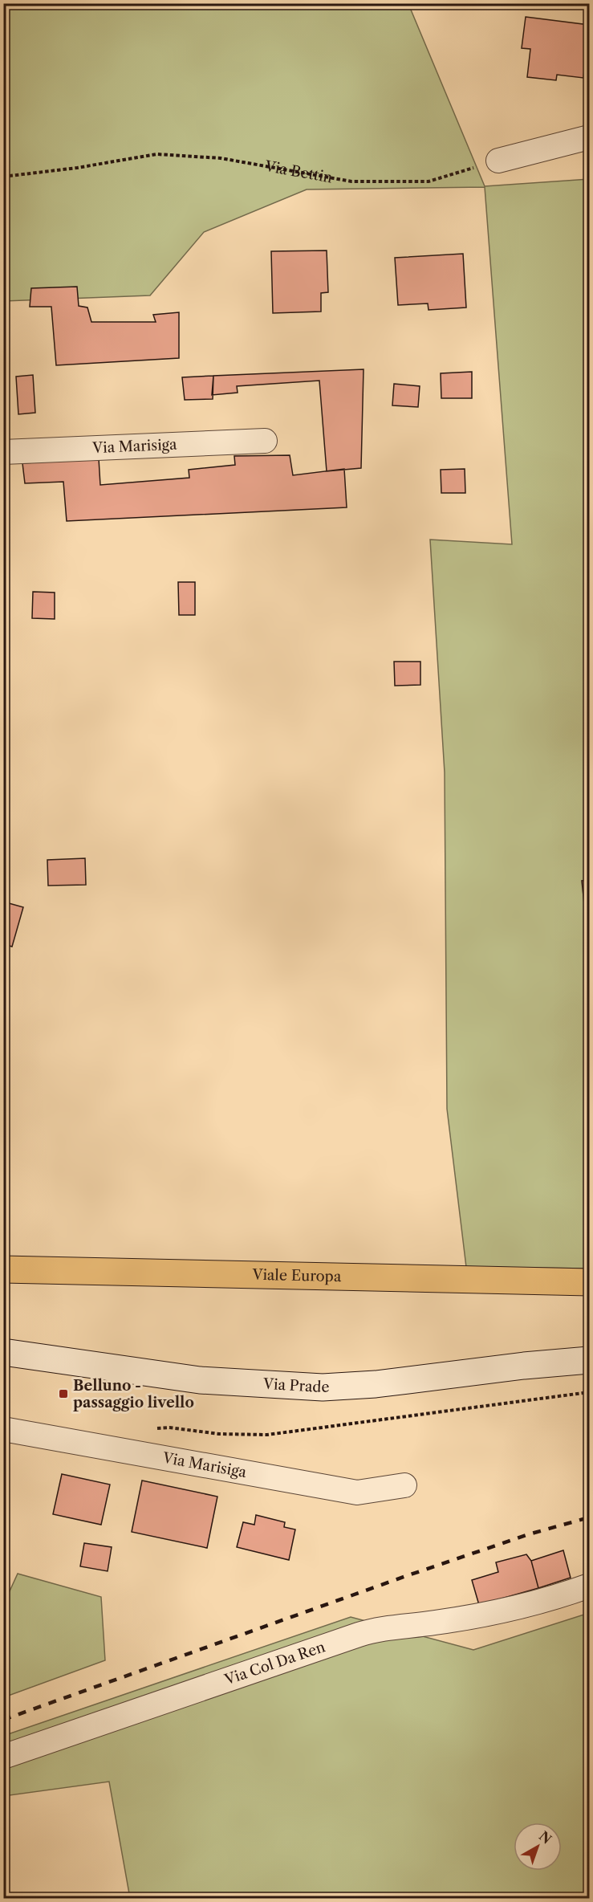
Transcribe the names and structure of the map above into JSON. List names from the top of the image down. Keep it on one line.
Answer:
{"streets":{"main road":["Viale Europa","Via Prade"],"street":["Via Marisiga","Via Col Da Ren"],"path":["Via Bettin"]},"places":{"transit":["Belluno - passaggio livello"]},"north":"top right"}
